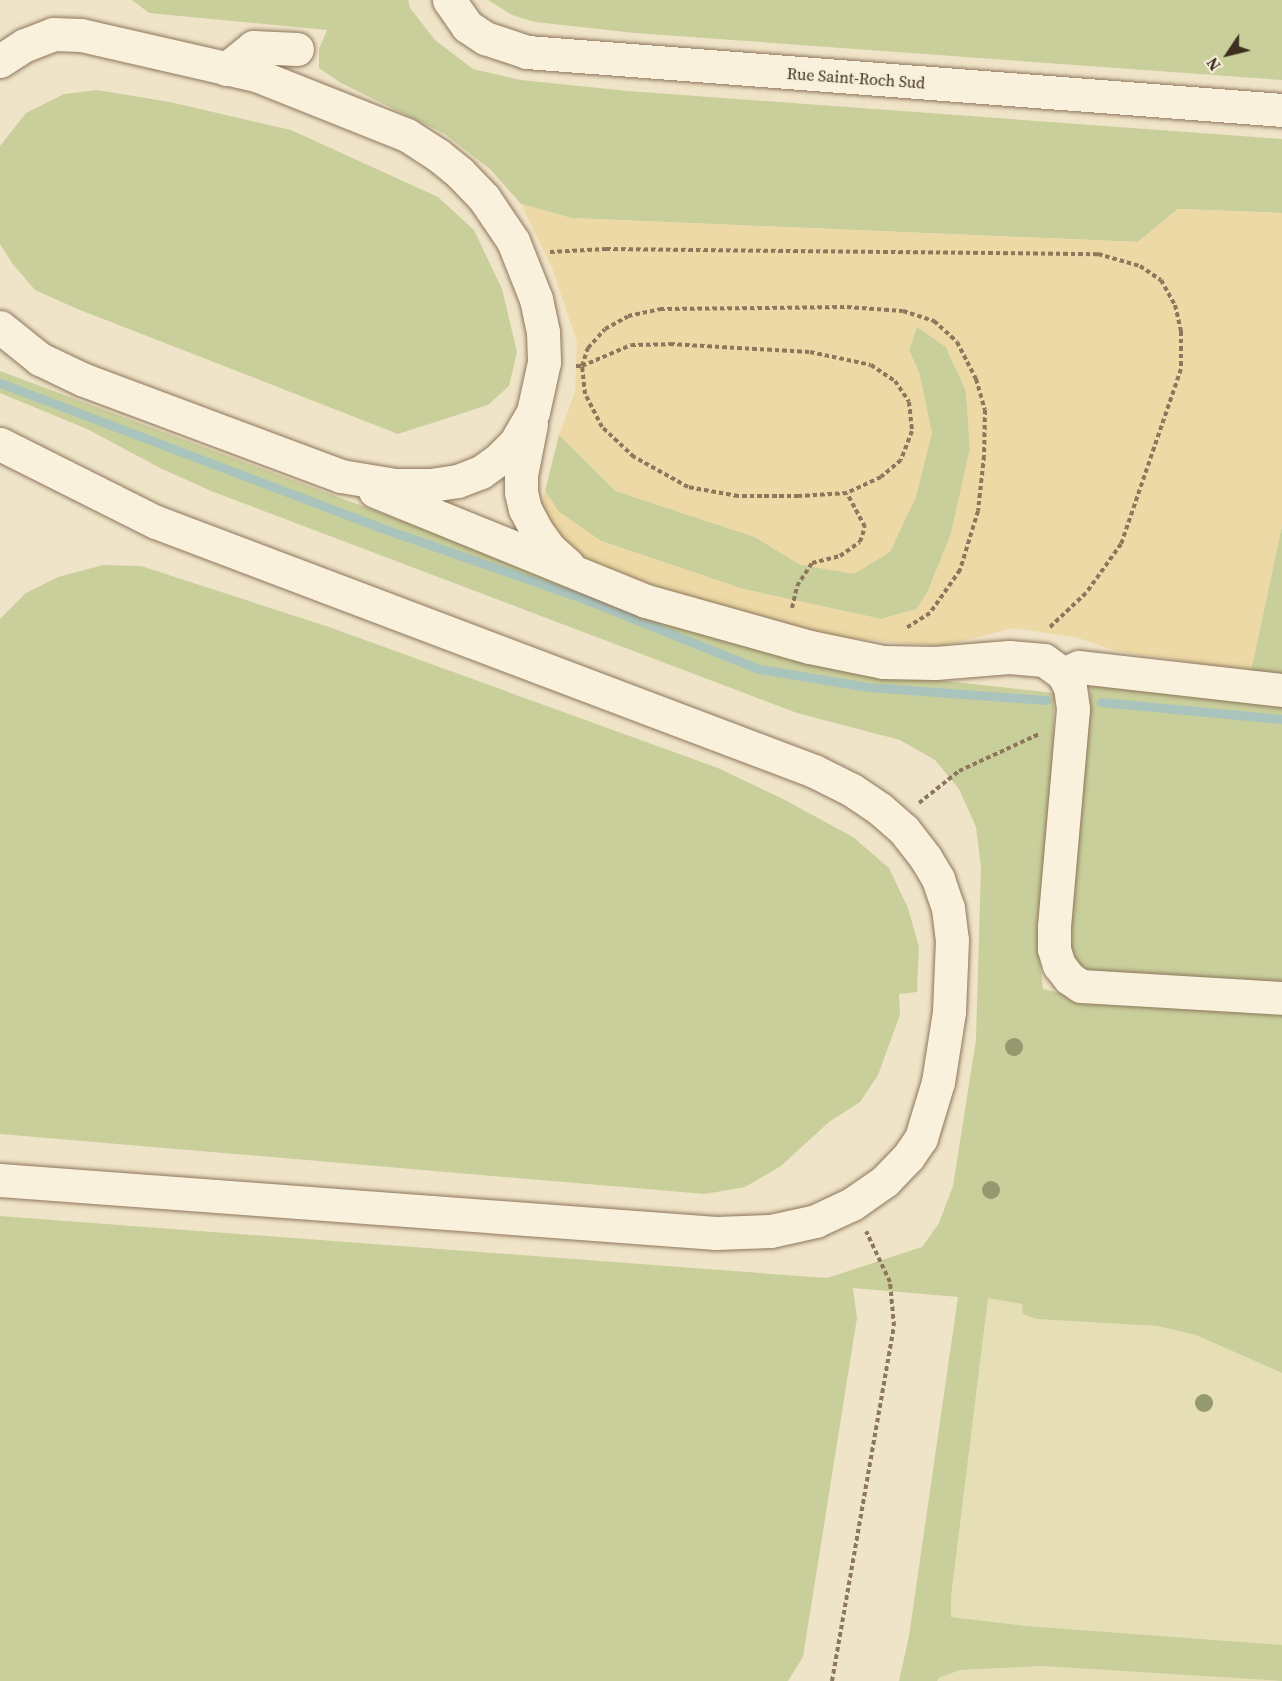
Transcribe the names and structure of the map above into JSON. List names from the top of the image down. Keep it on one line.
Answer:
{"streets":{"street":["Rue Saint-Roch Sud"]},"north":"bottom left"}
